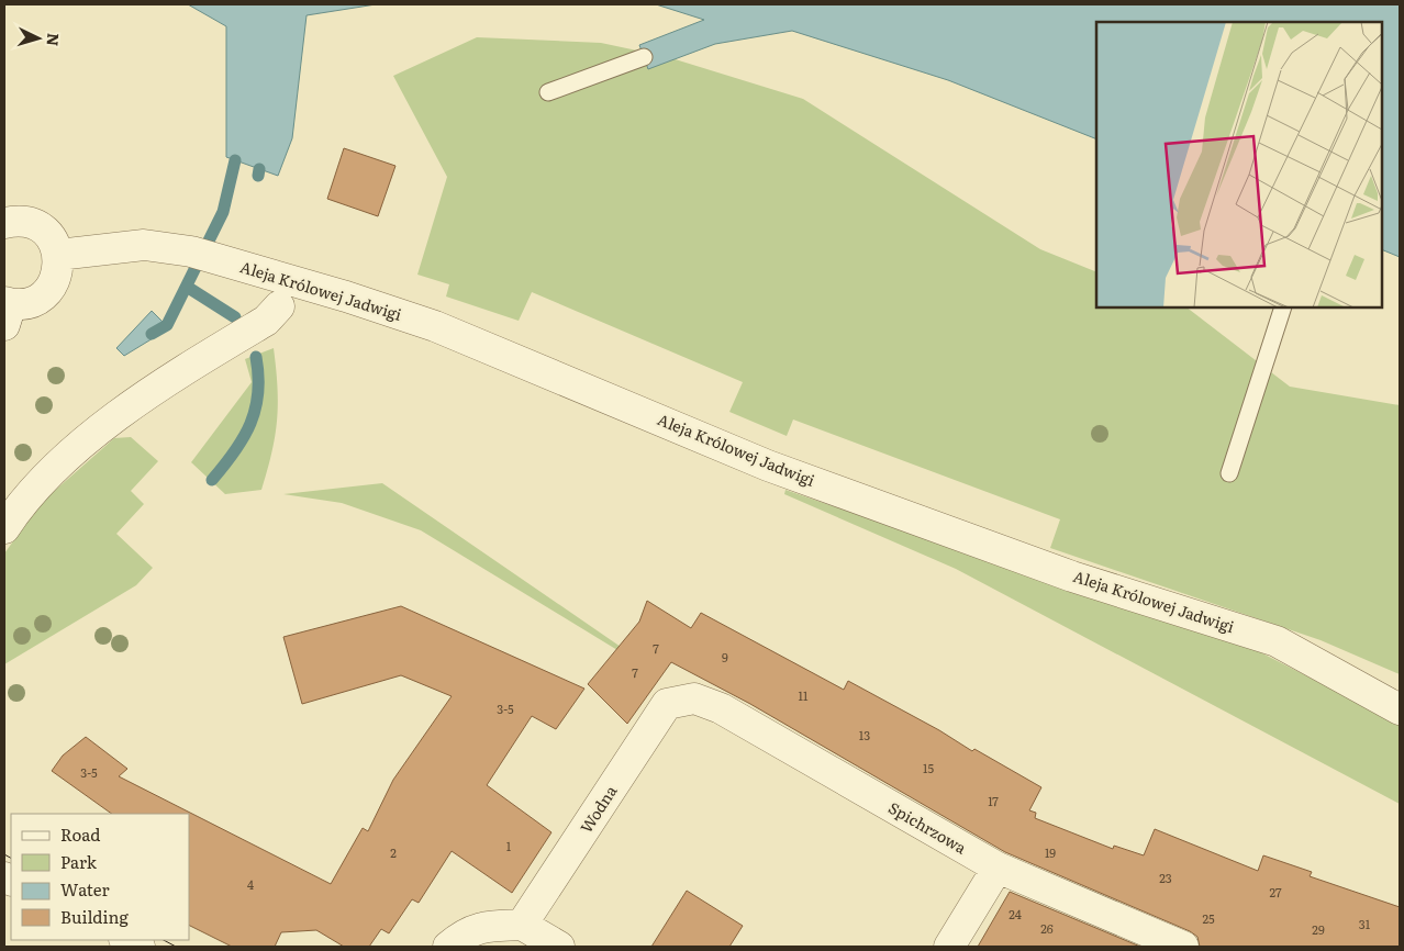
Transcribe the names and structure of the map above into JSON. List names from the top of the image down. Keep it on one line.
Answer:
{"streets":{"street":["Aleja Królowej Jadwigi","Wodna","Spichrzowa"]},"crossings":[["Wodna","Spichrzowa"]],"house_numbers":["7","9","7","11","3-5","13","15","3-5","17","1","2","19","23","4","27","24","25","31","26","29"],"legend":["Road","Park","Water","Building"],"north":"right"}
